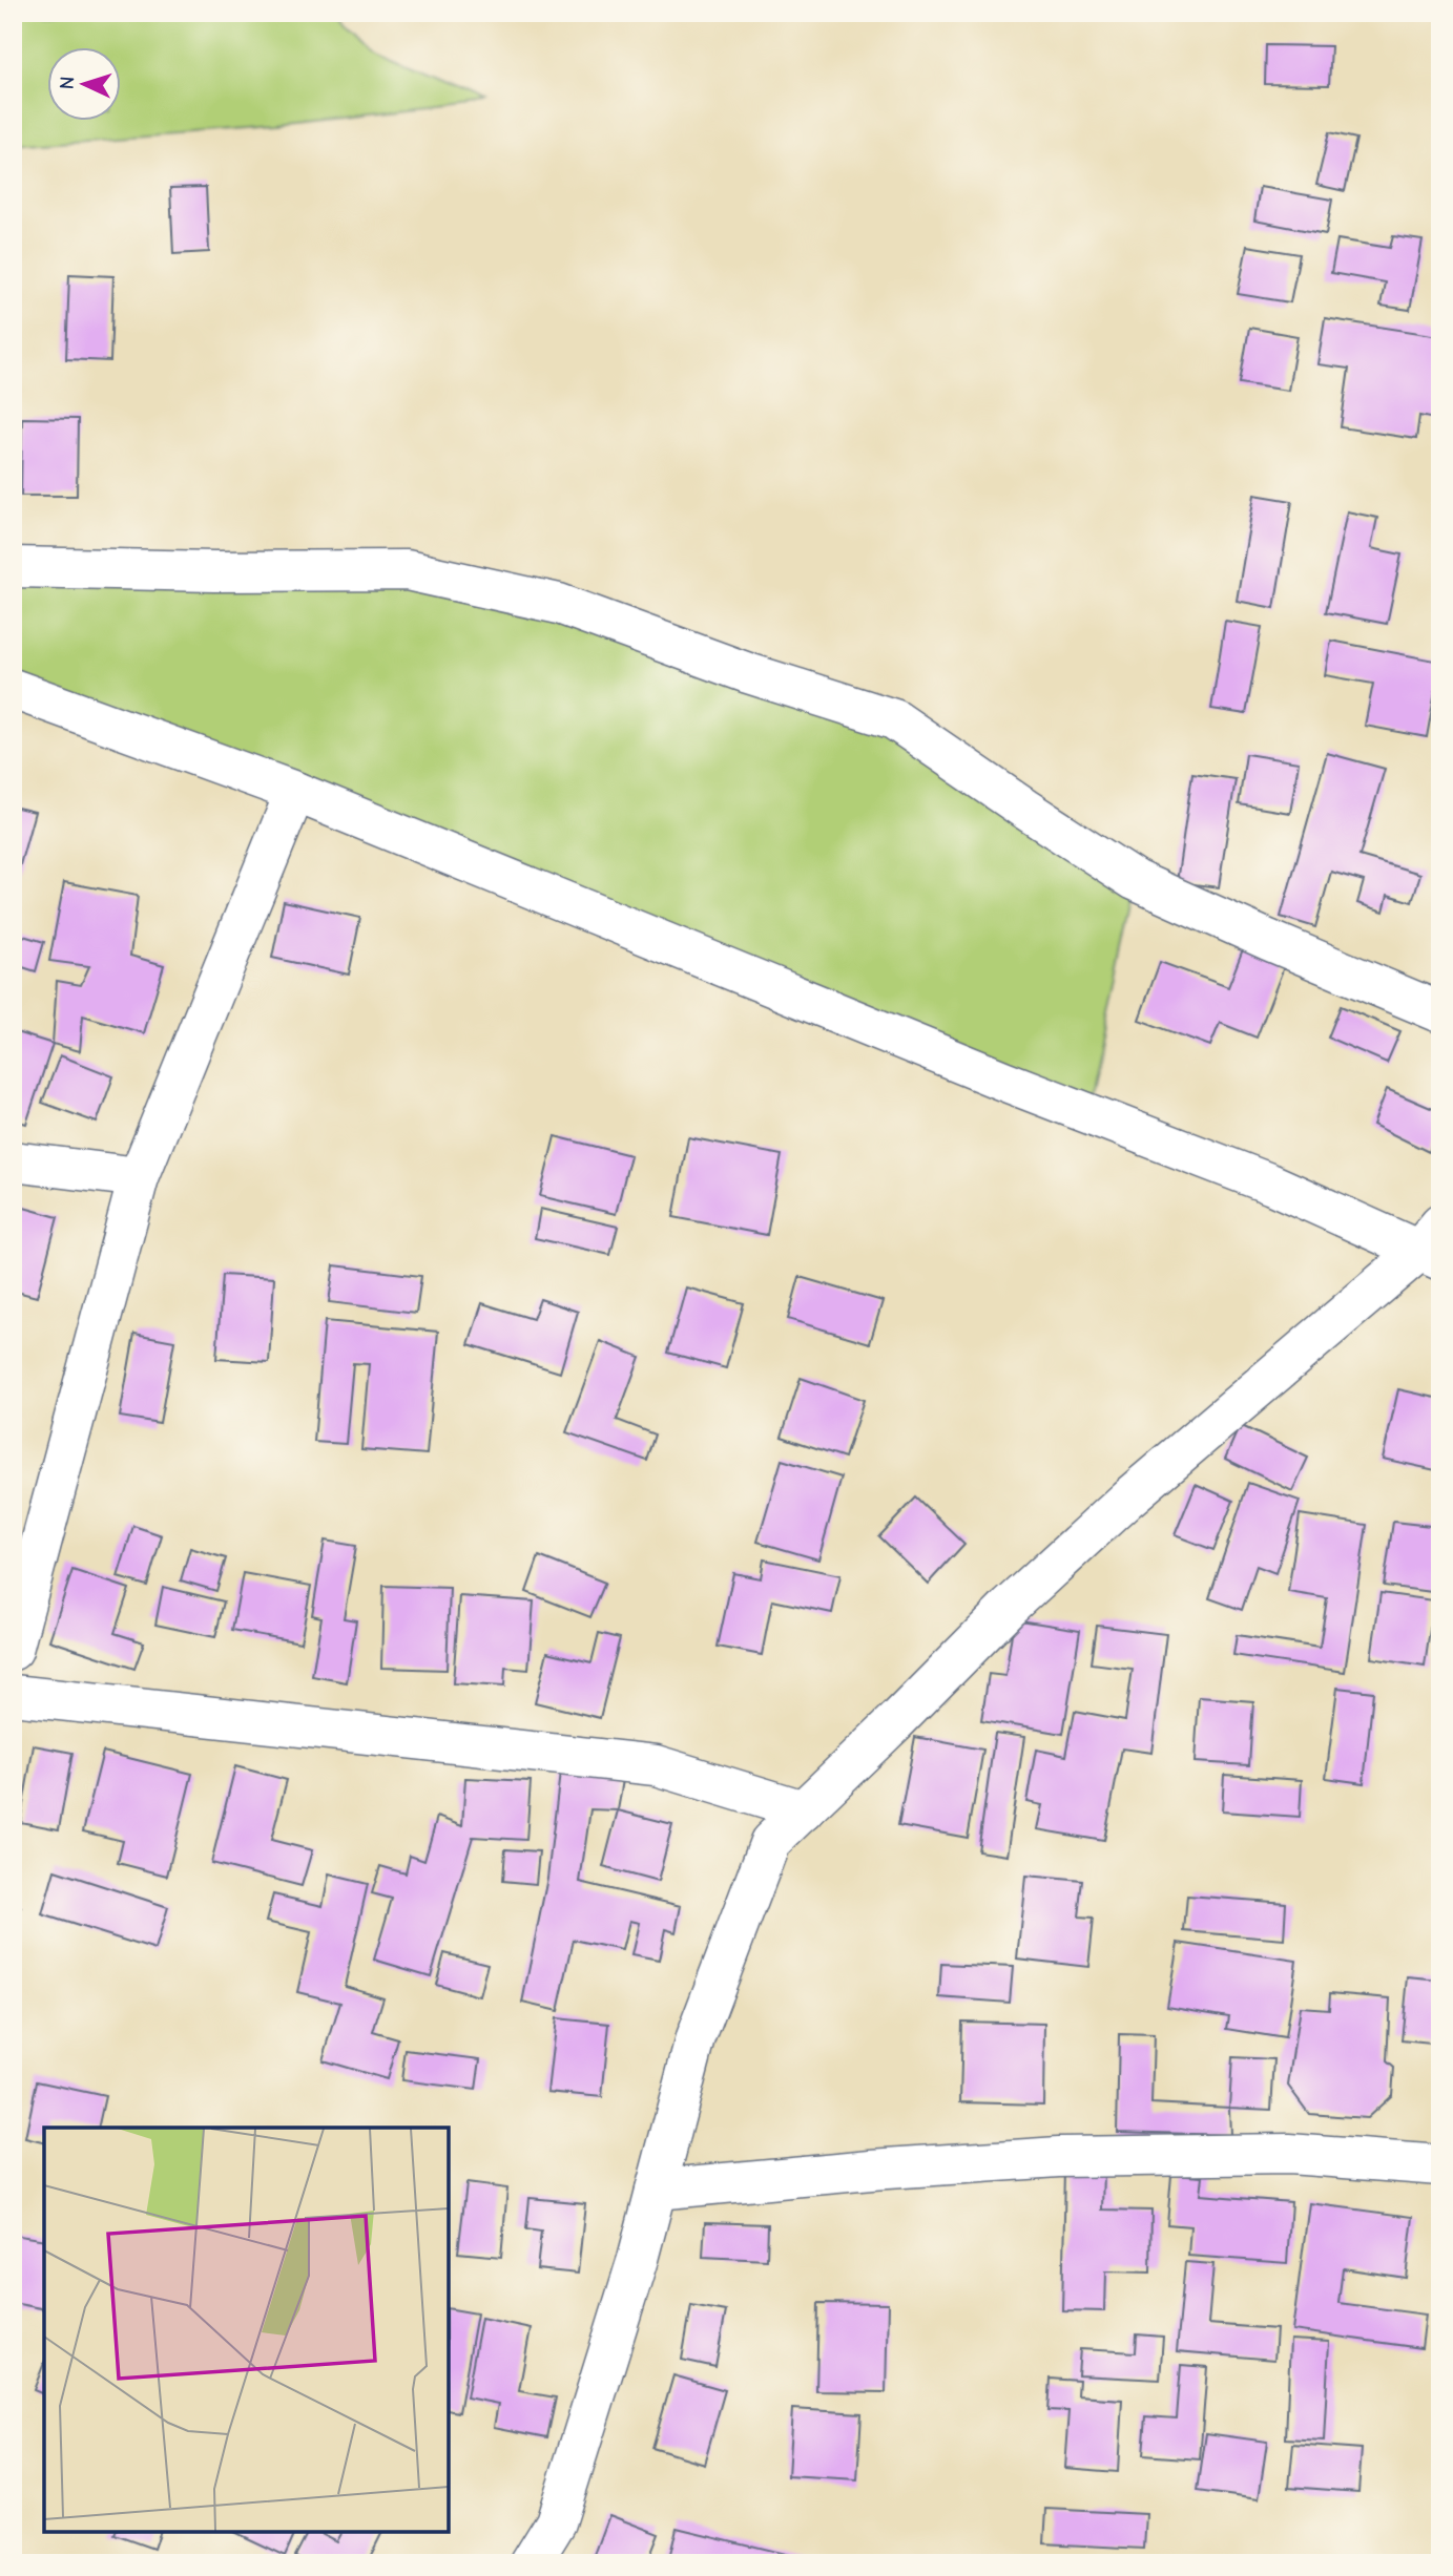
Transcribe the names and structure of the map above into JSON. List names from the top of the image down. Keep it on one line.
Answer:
{"north":"left"}
